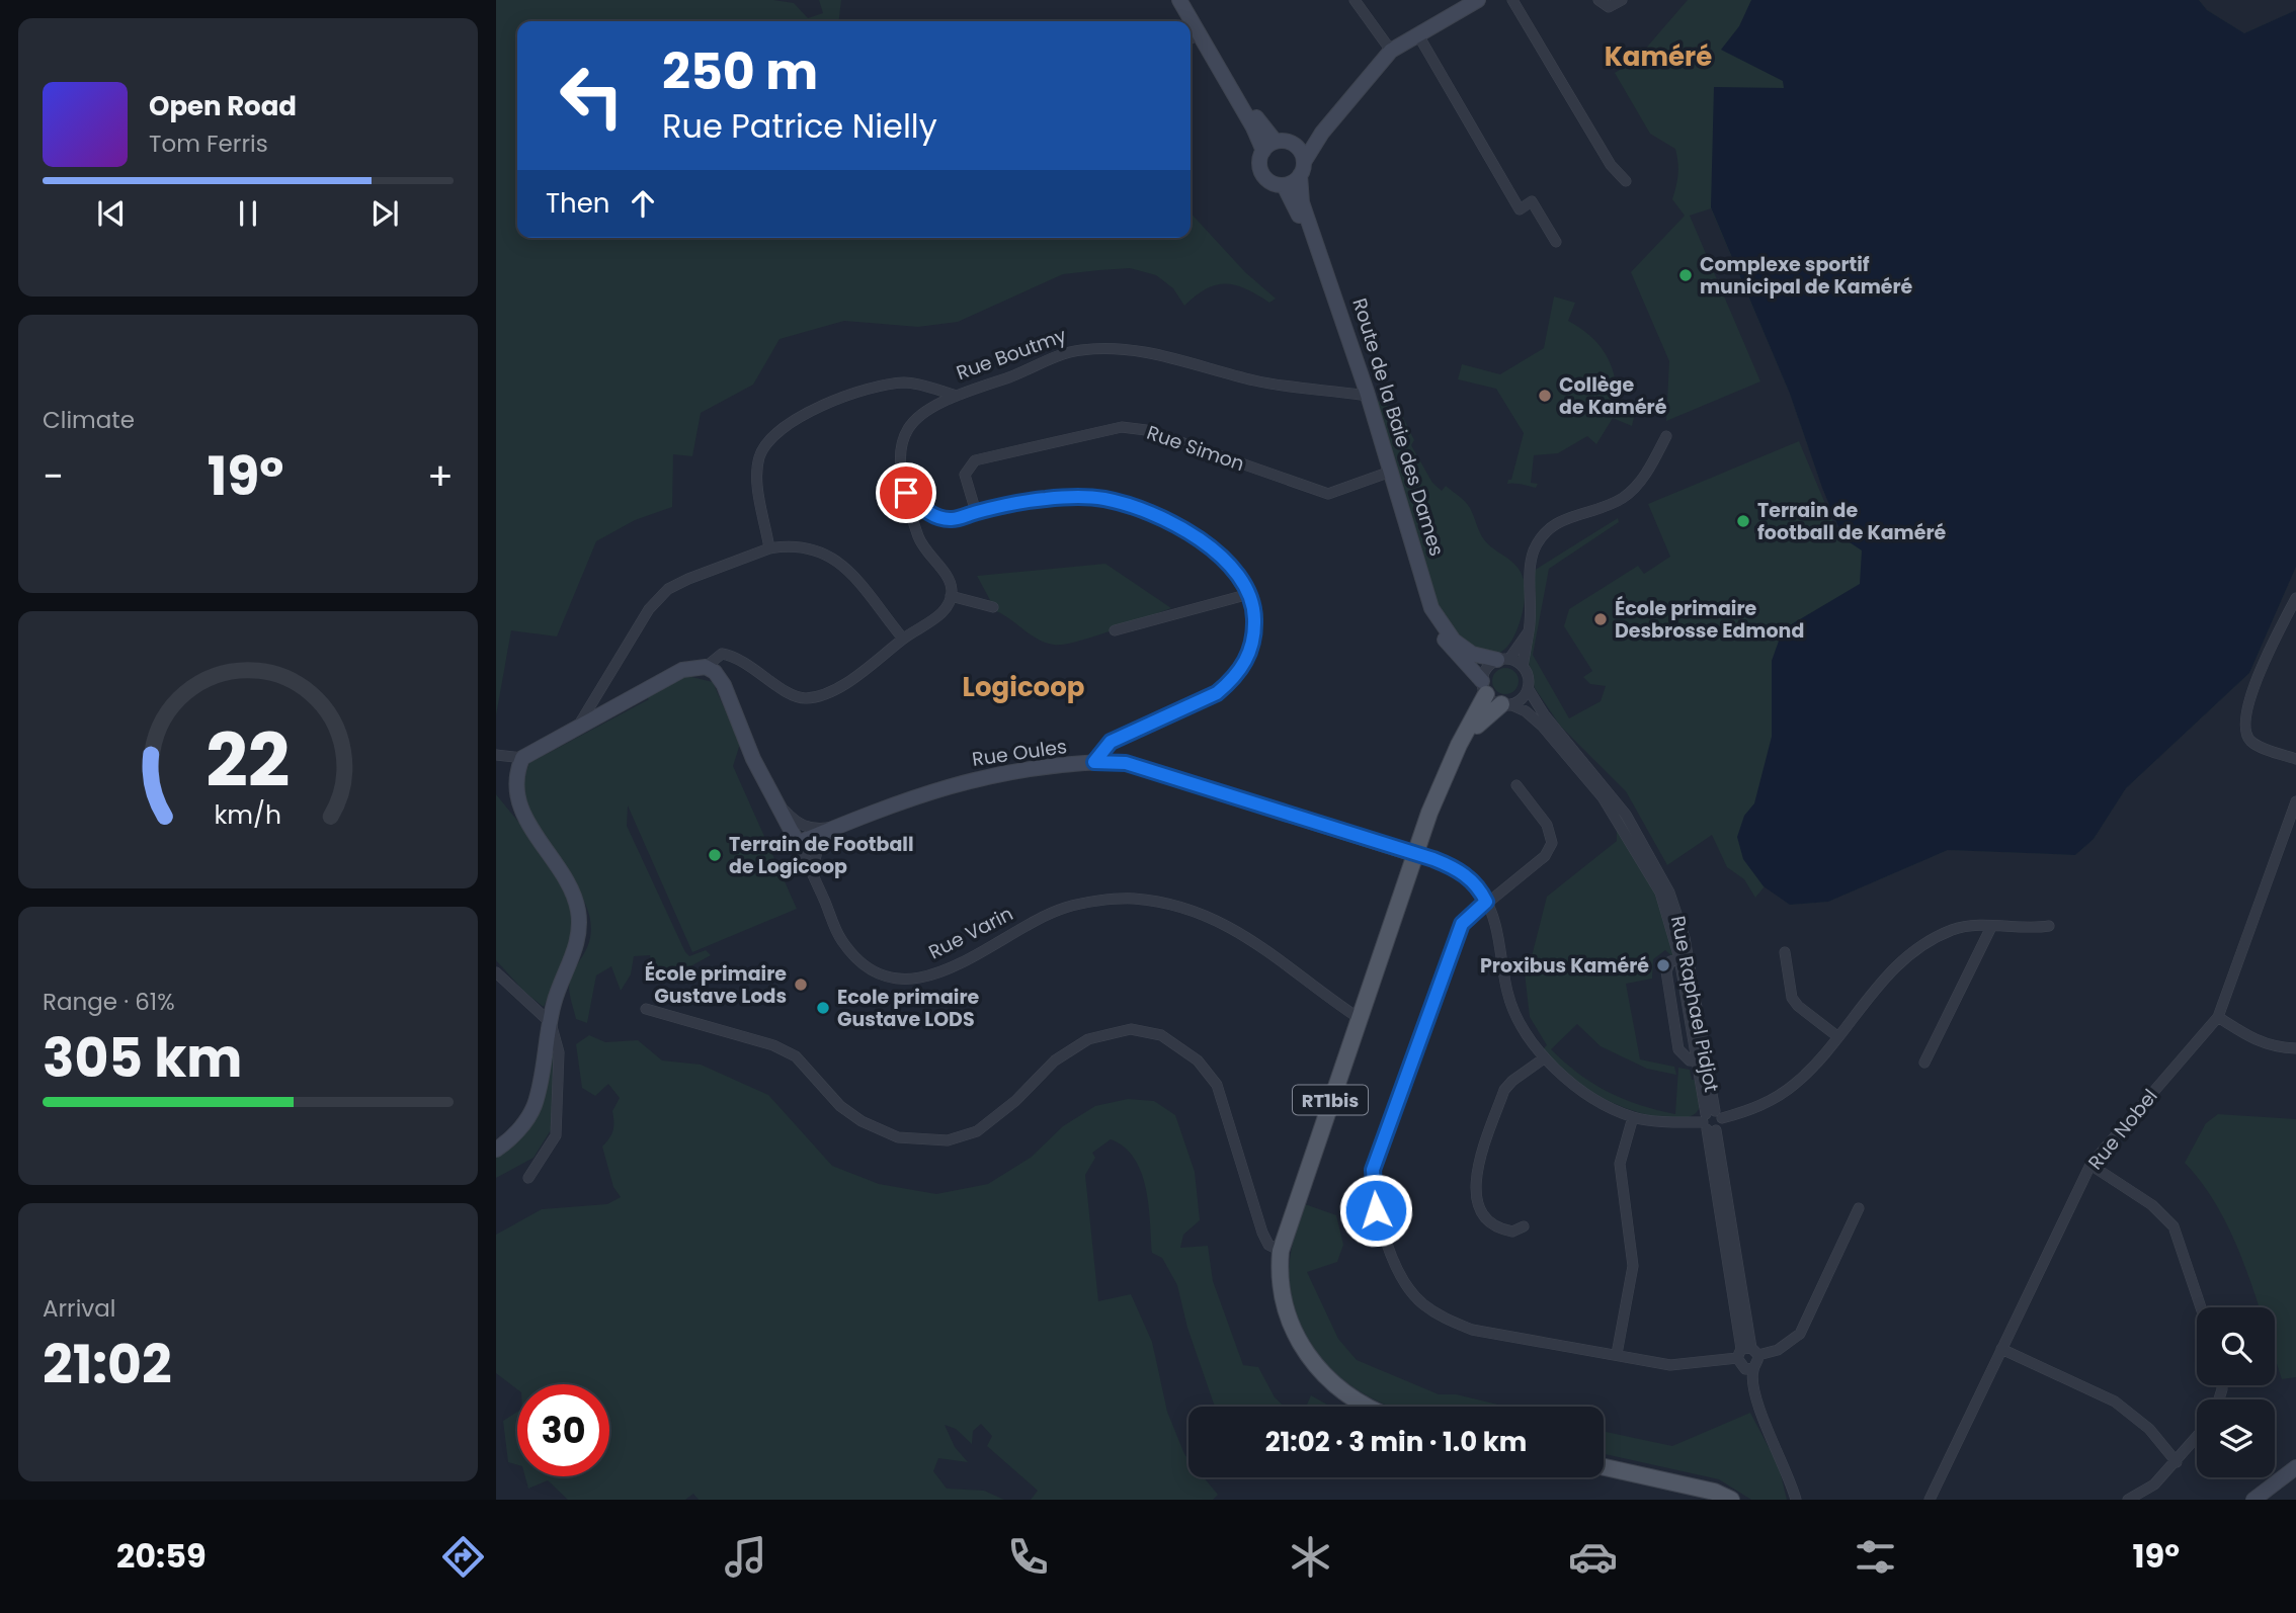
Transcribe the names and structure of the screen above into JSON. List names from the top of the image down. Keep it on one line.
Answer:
{"streets":{"main road":["RT1bis"],"street":["Rue Boutmy","Route de la Baie des Dames","Rue Simon","Rue Oules","Rue Varin","Rue Raphael Pidjot","Rue Nobel"]},"crossings":[["Rue Boutmy","Route de la Baie des Dames"],["Route de la Baie des Dames","Rue Simon"],["Route de la Baie des Dames","Rue Raphael Pidjot"],["Route de la Baie des Dames","RT1bis"],["Rue Oules","Rue Varin"],["Rue Oules","RT1bis"],["Rue Varin","RT1bis"],["Rue Raphael Pidjot","RT1bis"]],"districts":["Kaméré","Logicoop"],"places":["Complexe sportif municipal de Kaméré","Collège de Kaméré","Terrain de football de Kaméré","École primaire Desbrosse Edmond","Terrain de Football de Logicoop","Proxibus Kaméré","École primaire Gustave Lods","Ecole primaire Gustave LODS"],"page":{"turn":["250 m","Rue Patrice Nielly"],"song":["Open Road","Tom Ferris"],"then":"Then","tile":["Climate",["Range · 61%","305 km"],["Arrival","21:02"]],"heat":["−","19°","+"],"limit":"30","trip":"21:02 · 3 min · 1.0 km","tabs":["20:59","19°"],"gauge":["22","km/h"]}}
